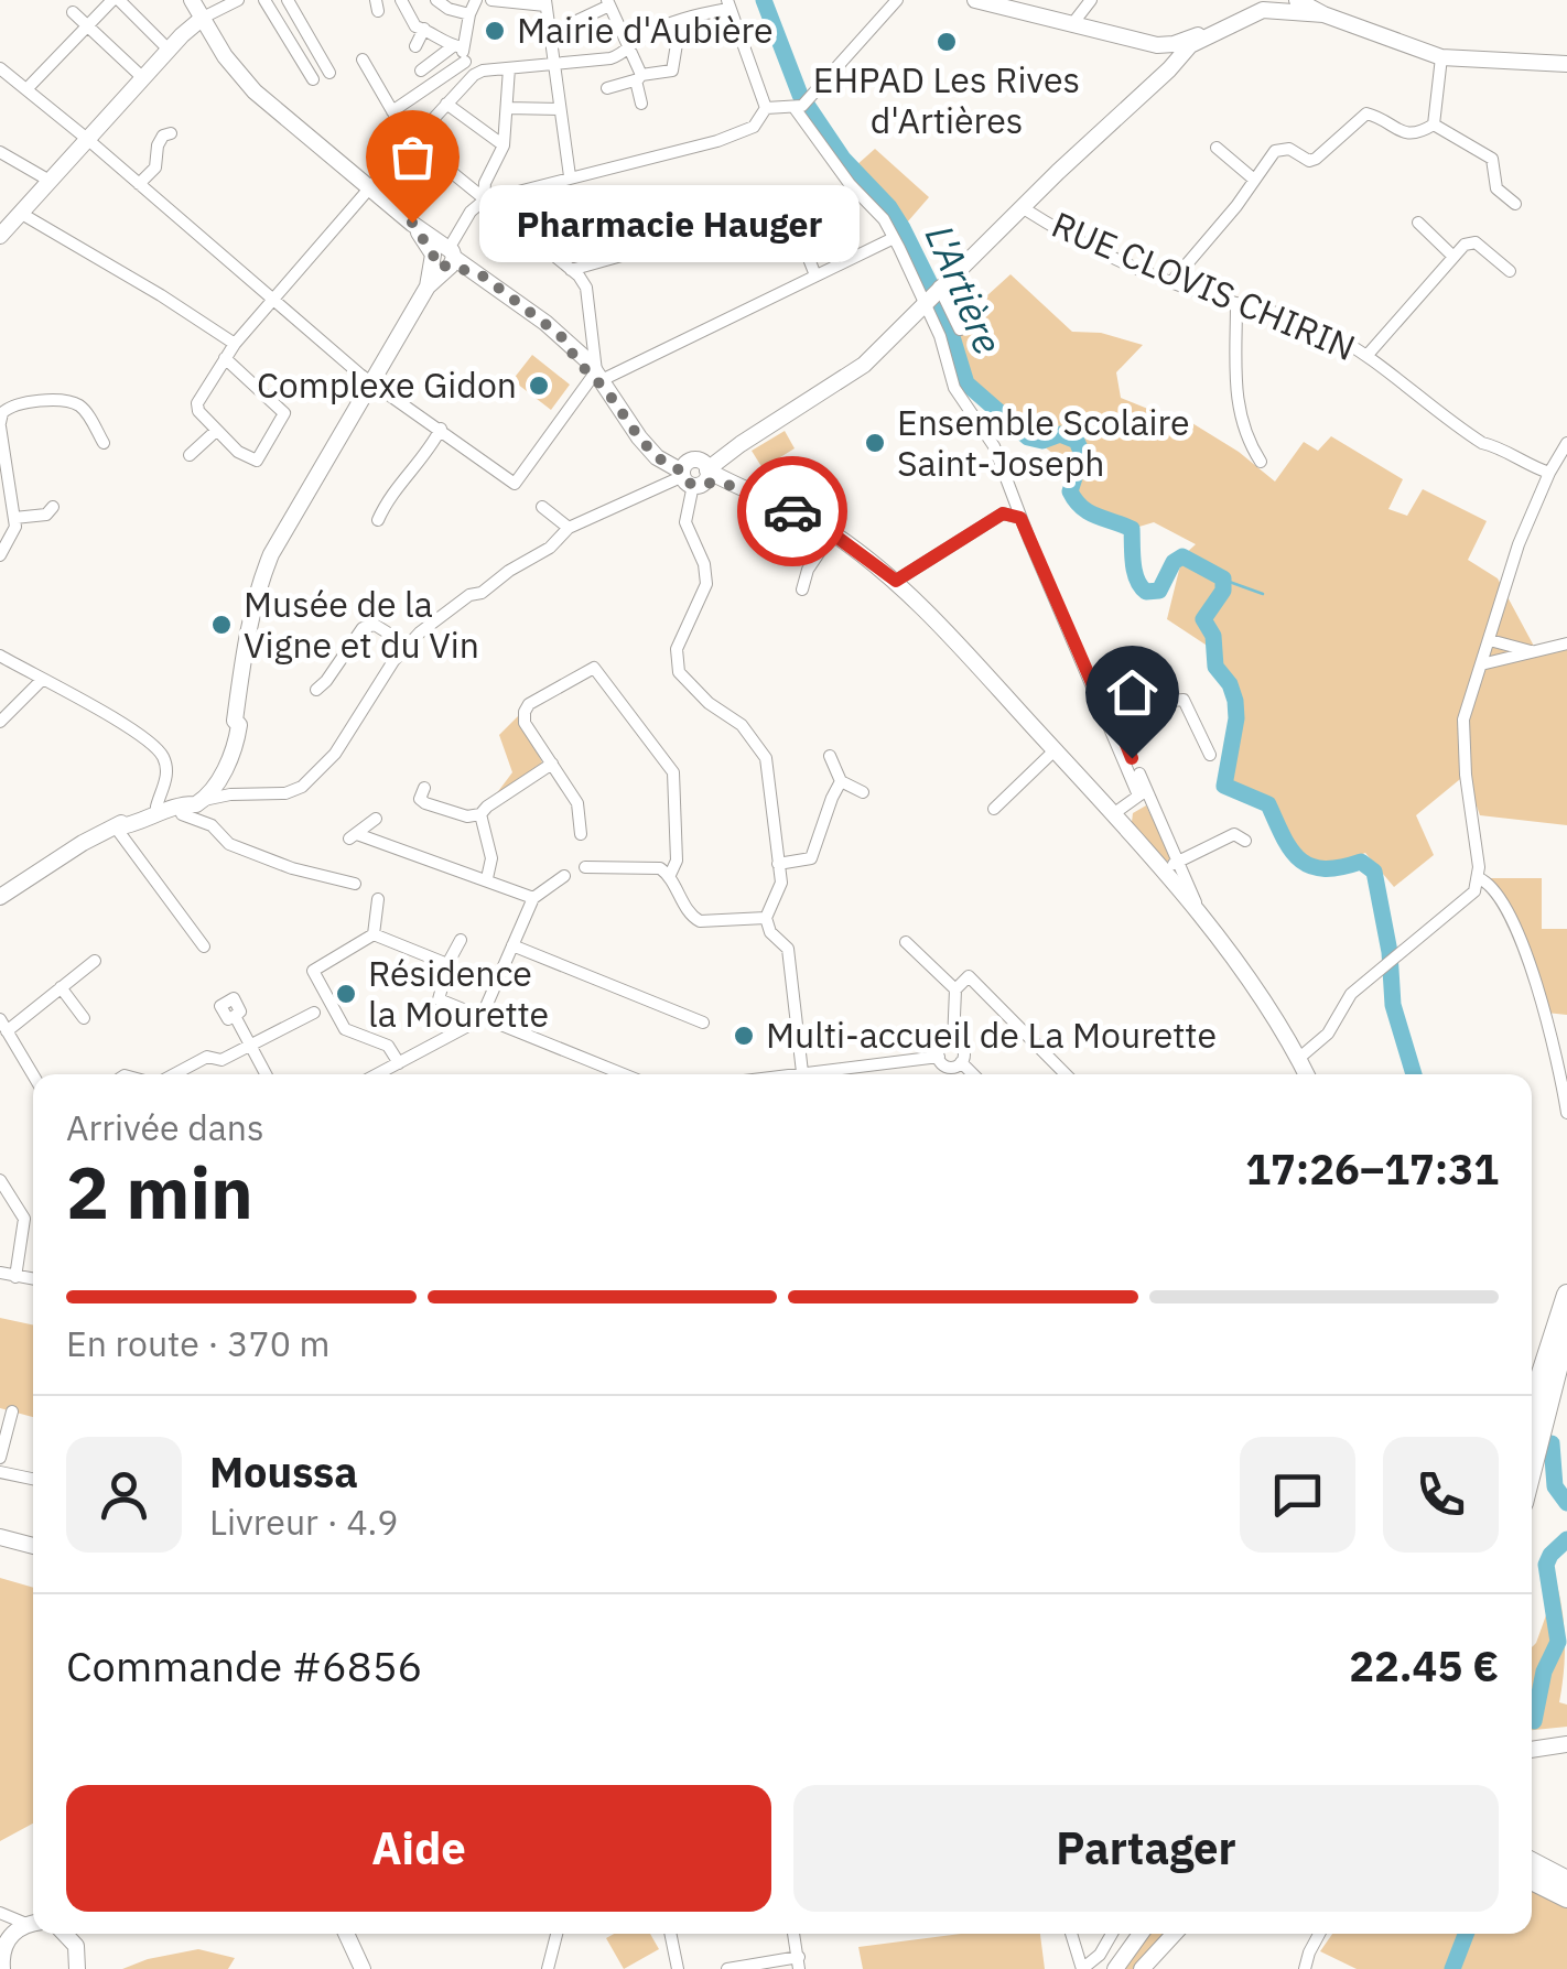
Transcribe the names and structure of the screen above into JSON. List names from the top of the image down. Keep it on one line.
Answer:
{"streets":{"street":["RUE CLOVIS CHIRIN"]},"water":["L'Artière"],"places":["Mairie d'Aubière","EHPAD Les Rives d'Artières","Pharmacie Hauger","Complexe Gidon","Ensemble Scolaire Saint-Joseph","Musée de la Vigne et du Vin","Résidence la Mourette","Multi-accueil de La Mourette"],"page":{"bubble":"Pharmacie Hauger","heading":["2 min","Arrivée dans","17:26–17:31"],"panel":["Moussa","Livreur · 4.9","Commande #6856","22.45 €"],"bar":"En route · 370 m","buttons":["Aide","Partager"]}}
